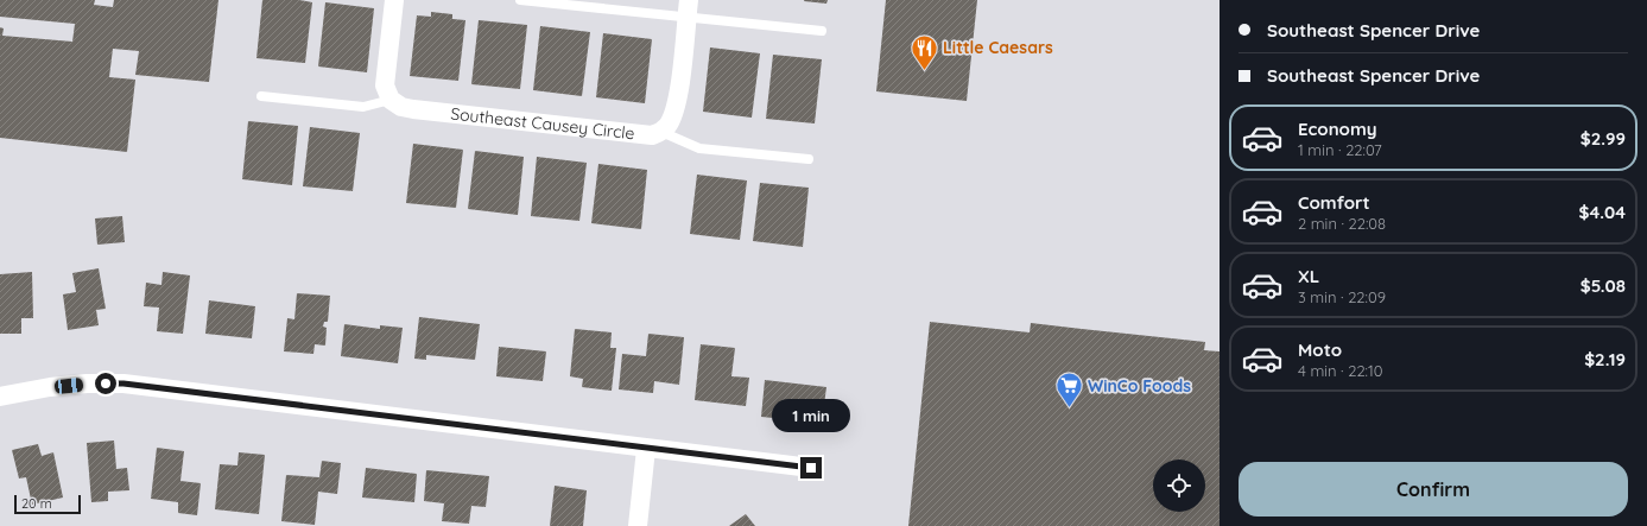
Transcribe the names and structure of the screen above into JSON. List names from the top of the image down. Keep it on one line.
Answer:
{"streets":{"street":["Southeast Causey Circle"]},"places":{"restaurant":["Little Caesars"],"supermarket":["WinCo Foods"]},"scale_bar":"20 m","page":{"banner":["Southeast Spencer Drive","Southeast Spencer Drive"],"list":[{"name":"Economy","note":"1 min · 22:07","value":"$2.99"},{"name":"Comfort","note":"2 min · 22:08","value":"$4.04"},{"name":"XL","note":"3 min · 22:09","value":"$5.08"},{"name":"Moto","note":"4 min · 22:10","value":"$2.19"}],"bubble":"1 min","buttons":"Confirm","scale":"20 m"}}
